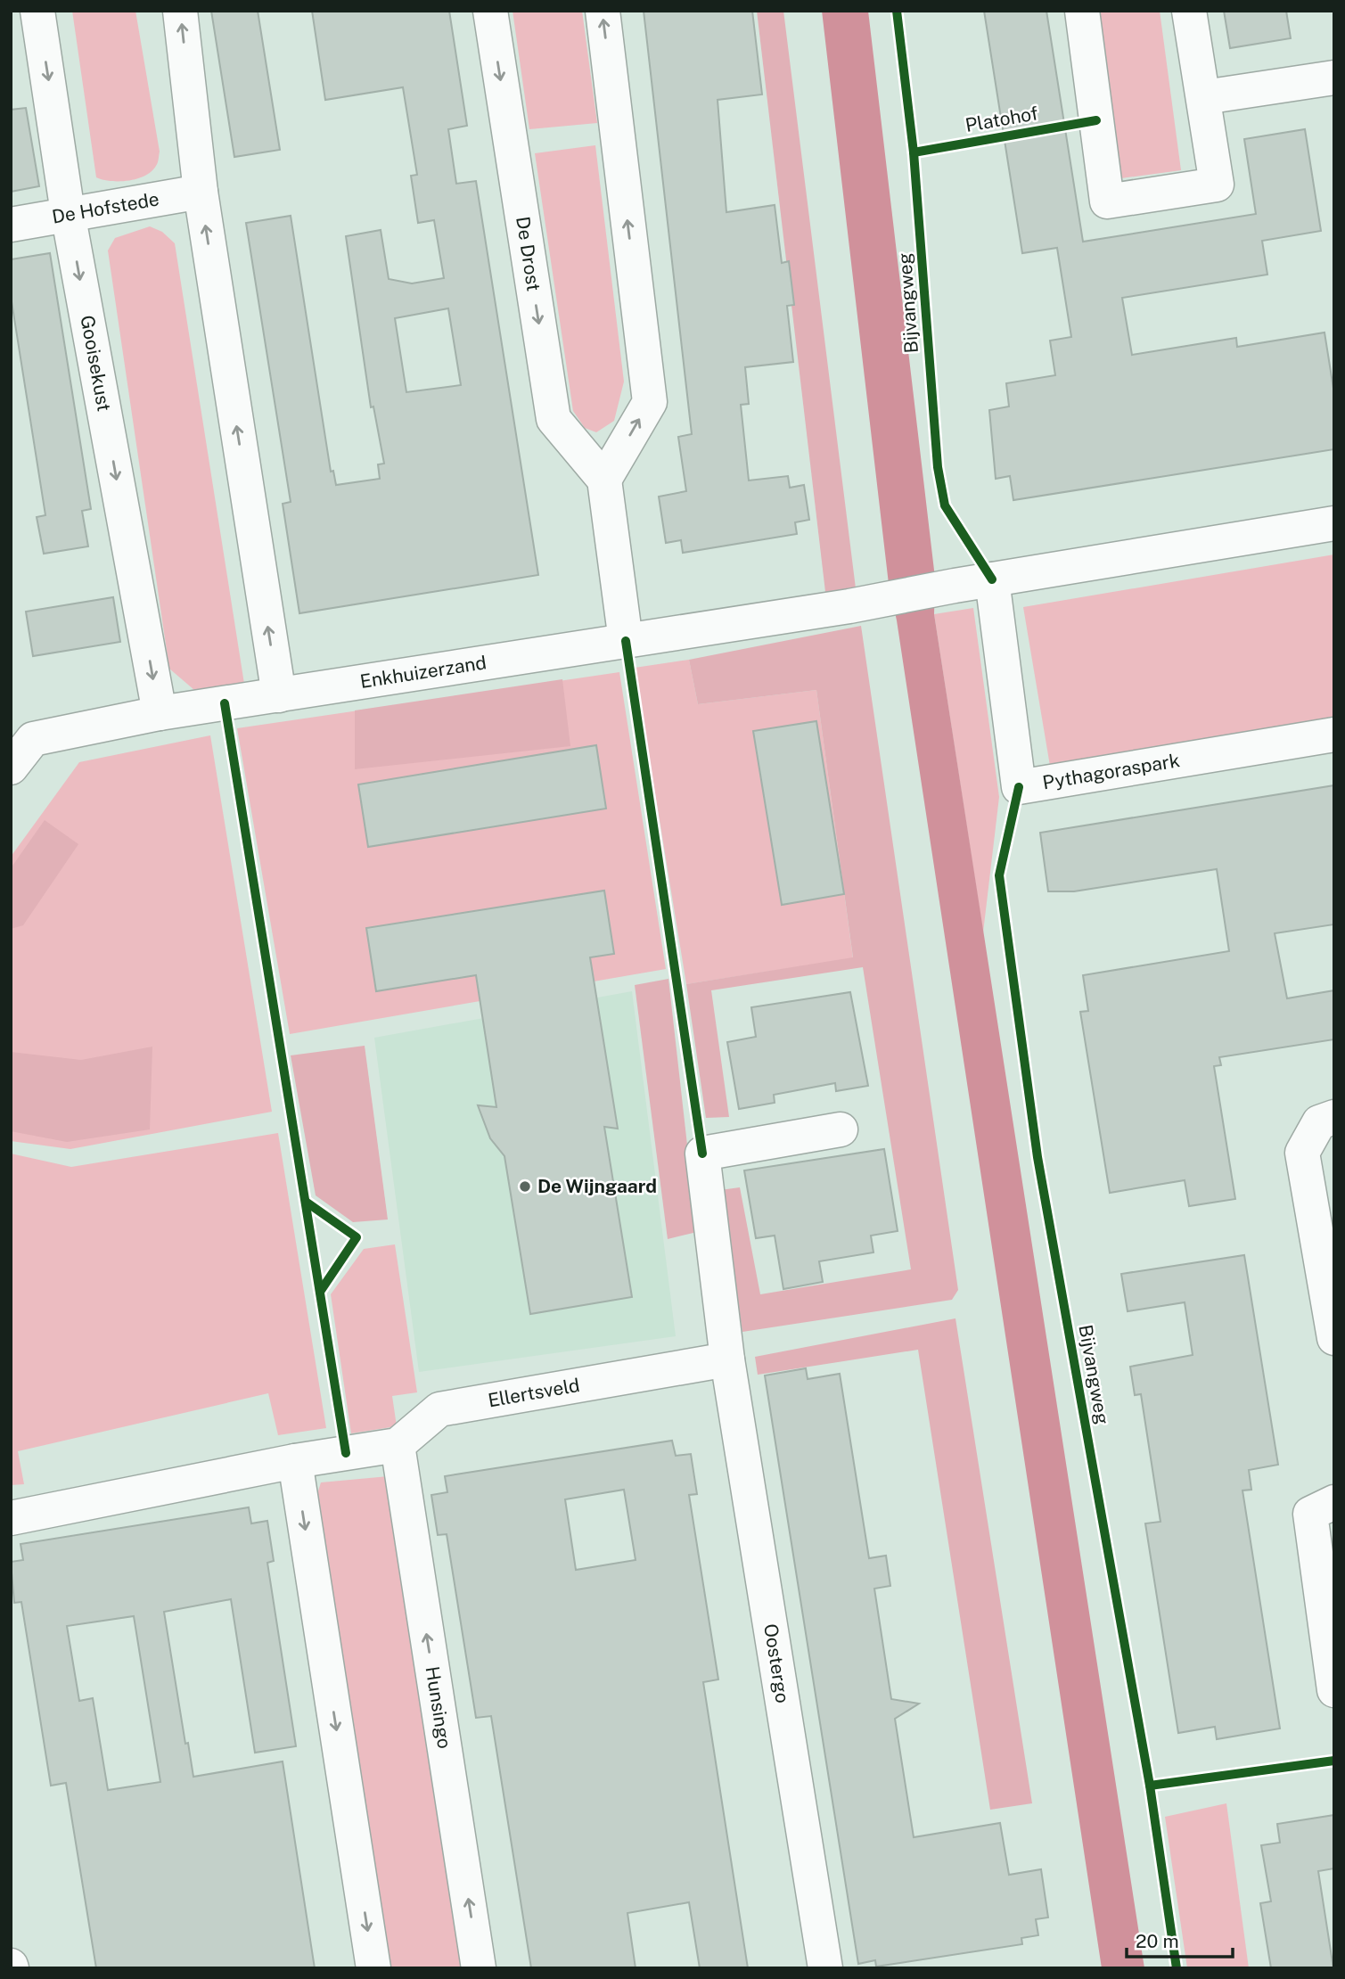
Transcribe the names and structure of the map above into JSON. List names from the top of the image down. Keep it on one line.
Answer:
{"streets":{"street":["De Hofstede","De Drost","Gooisekust","Enkhuizerzand","Pythagoraspark","Ellertsveld","Oostergo","Hunsingo"],"cycle path":["Platohof","Bijvangweg"]},"crossings":[["De Hofstede","Gooisekust"],["Gooisekust","Enkhuizerzand"],["Enkhuizerzand","Pythagoraspark"],["Ellertsveld","Oostergo"],["Ellertsveld","Hunsingo"]],"places":["De Wijngaard"],"scale_bar":"20 m"}
